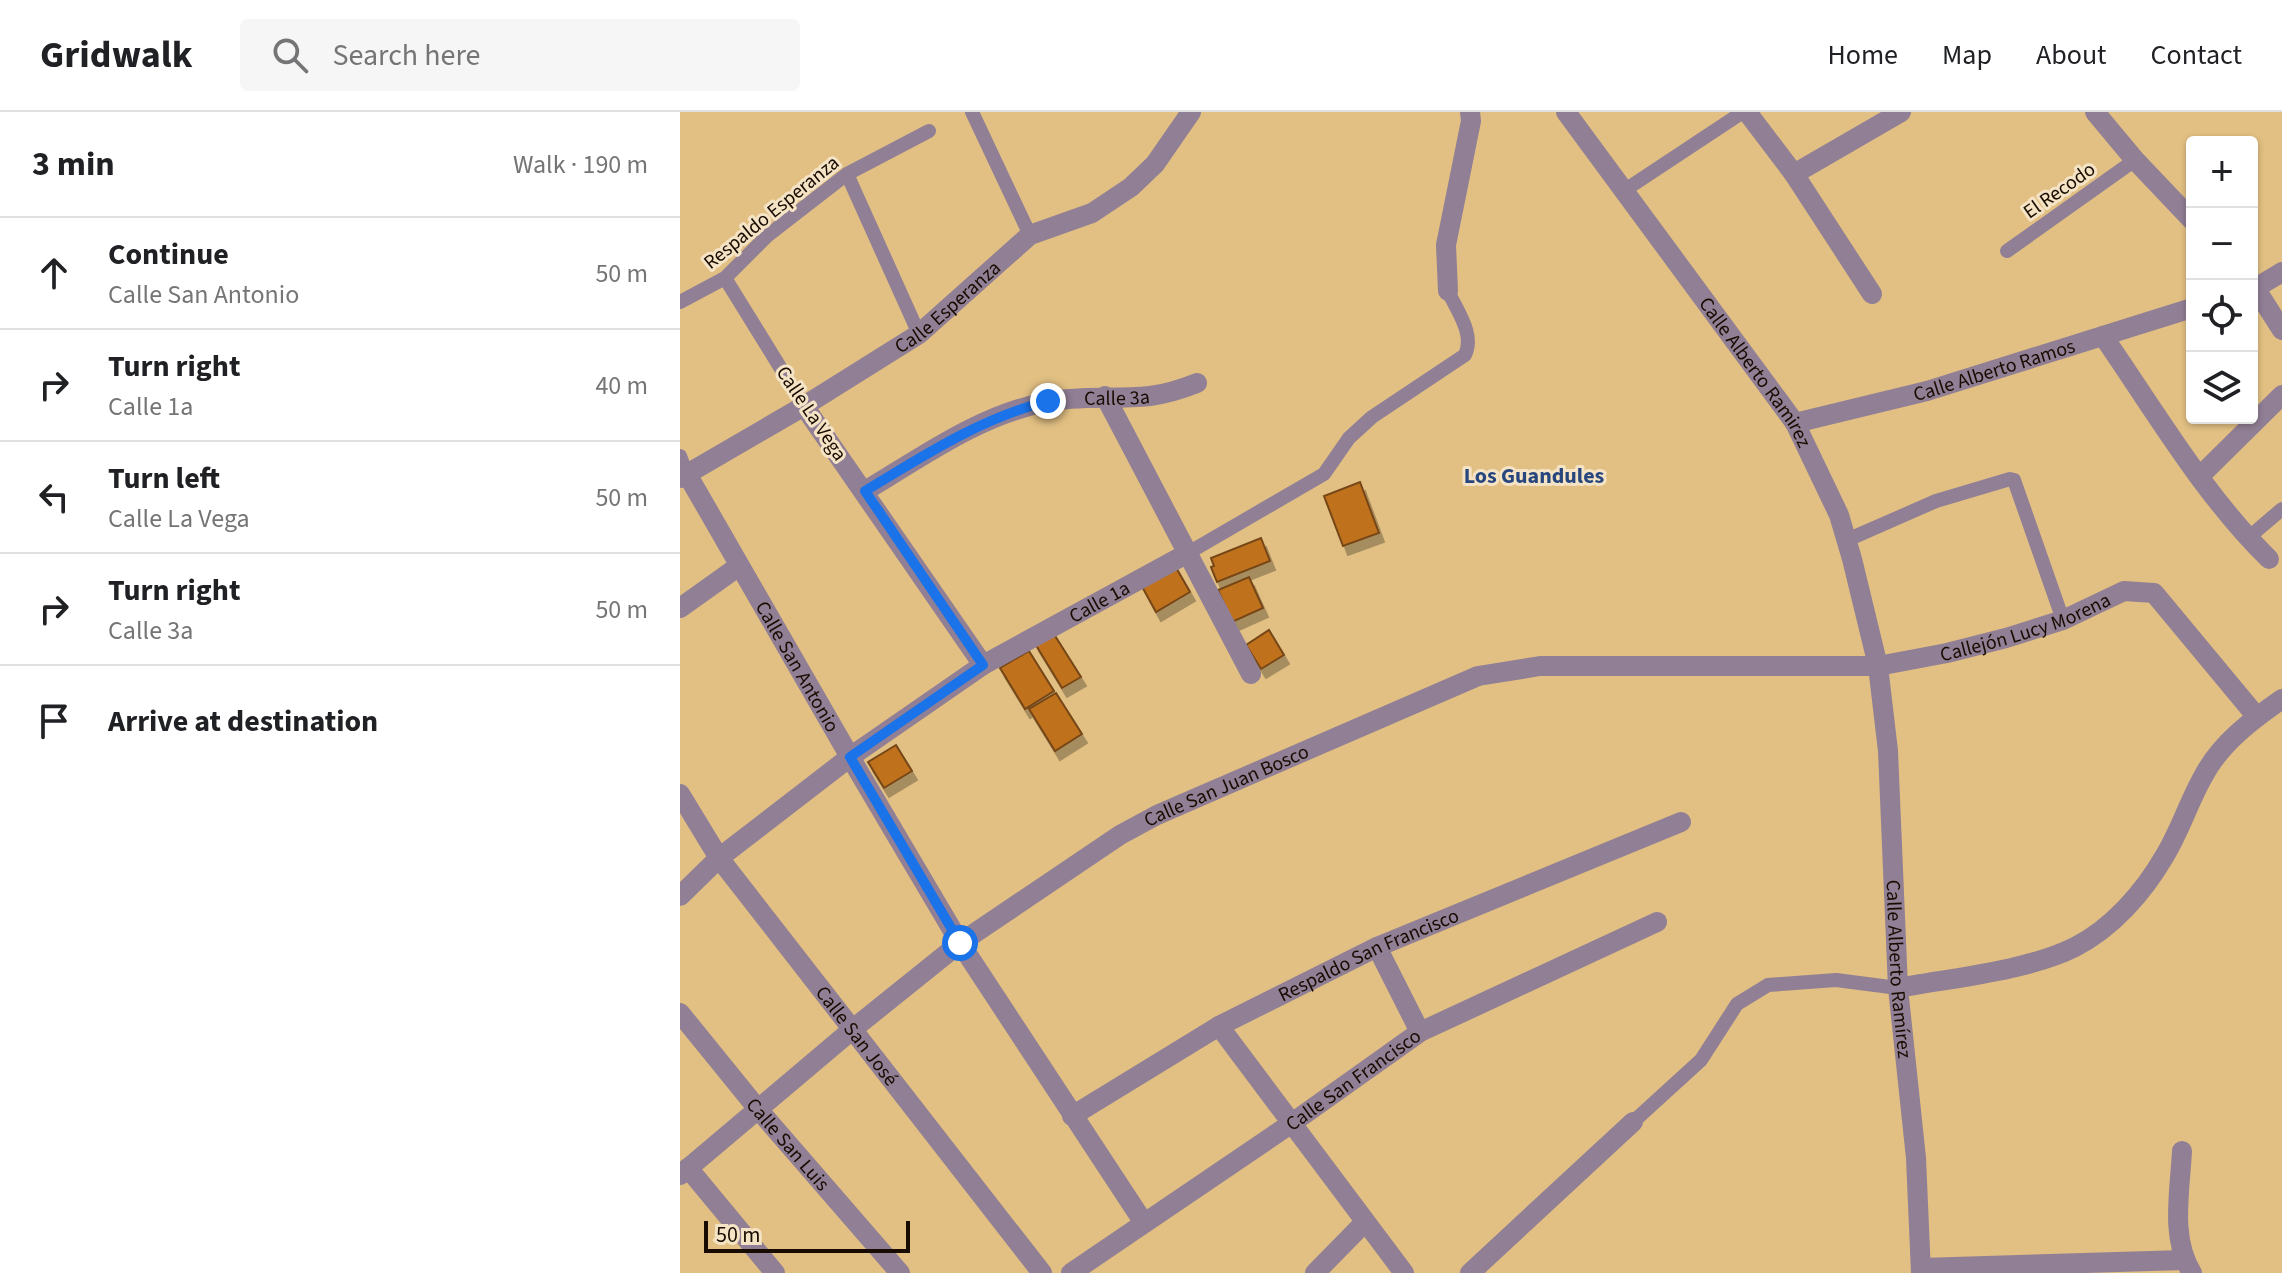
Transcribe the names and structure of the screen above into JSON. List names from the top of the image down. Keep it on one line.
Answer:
{"streets":{"street":["Calle Esperanza","Calle Alberto Ramos","Calle Alberto Ramirez","Calle 3a","Calle La Vega","Calle 1a","Callejón Lucy Morena","Calle San Antonio","Calle San Juan Bosco","Respaldo San Francisco","Calle Alberto Ramírez","Calle San José","Calle San Francisco","Calle San Luis"],"lane":["El Recodo","Respaldo Esperanza"]},"crossings":[["Respaldo Esperanza","Calle La Vega"],["Calle Esperanza","Calle La Vega"],["Calle Esperanza","Calle San Antonio"],["Calle Alberto Ramos","Calle Alberto Ramirez"],["Calle Alberto Ramirez","Callejón Lucy Morena"],["Calle Alberto Ramirez","Calle San Juan Bosco"],["Calle Alberto Ramirez","Calle Alberto Ramírez"],["Calle 3a","Calle La Vega"],["Calle La Vega","Calle 1a"],["Calle 1a","Calle San Antonio"],["Calle 1a","Calle San José"],["Callejón Lucy Morena","Calle San Juan Bosco"],["Callejón Lucy Morena","Calle Alberto Ramírez"],["Calle San Antonio","Calle San Juan Bosco"],["Calle San Antonio","Respaldo San Francisco"],["Calle San Antonio","Calle San Francisco"],["Calle San Juan Bosco","Calle Alberto Ramírez"],["Calle San Juan Bosco","Calle San José"],["Calle San Juan Bosco","Calle San Luis"]],"districts":["Los Guandules"],"scale_bar":"50 m","page":{"header":"Gridwalk","search":"Search here","nav":["Home","Map","About","Contact"],"heading":["3 min","Walk · 190 m"],"map_buttons":["+","−"],"list":[["Continue","Calle San Antonio","50 m"],["Turn right","Calle 1a","40 m"],["Turn left","Calle La Vega","50 m"],["Turn right","Calle 3a","50 m"],"Arrive at destination"],"scale":"50 m"}}
